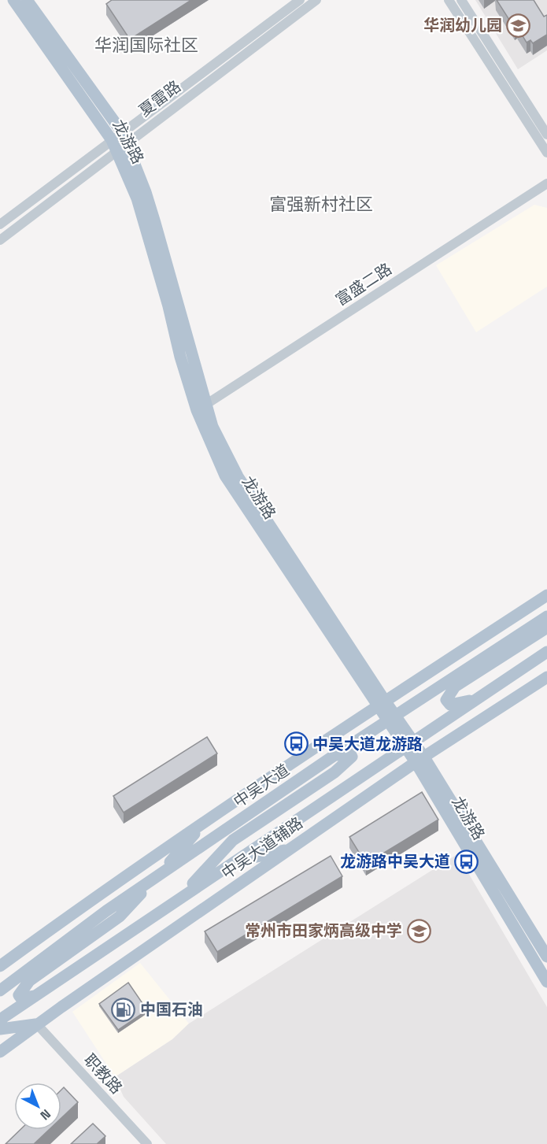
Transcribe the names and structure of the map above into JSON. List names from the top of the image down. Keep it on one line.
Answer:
{"streets":{"main road":["龙游路","中吴大道","中吴大道辅路"],"street":["夏雷路","富盛二路","职教路"]},"crossings":[["夏雷路","龙游路"],["龙游路","富盛二路"],["龙游路","中吴大道"],["龙游路","中吴大道辅路"],["中吴大道辅路","职教路"]],"districts":["华润国际社区","富强新村社区"],"places":{"school or university":["华润幼儿园","常州市田家炳高级中学"],"bus stop":["中吴大道龙游路","龙游路中吴大道"],"fuel station":["中国石油"]},"north":"bottom right"}
